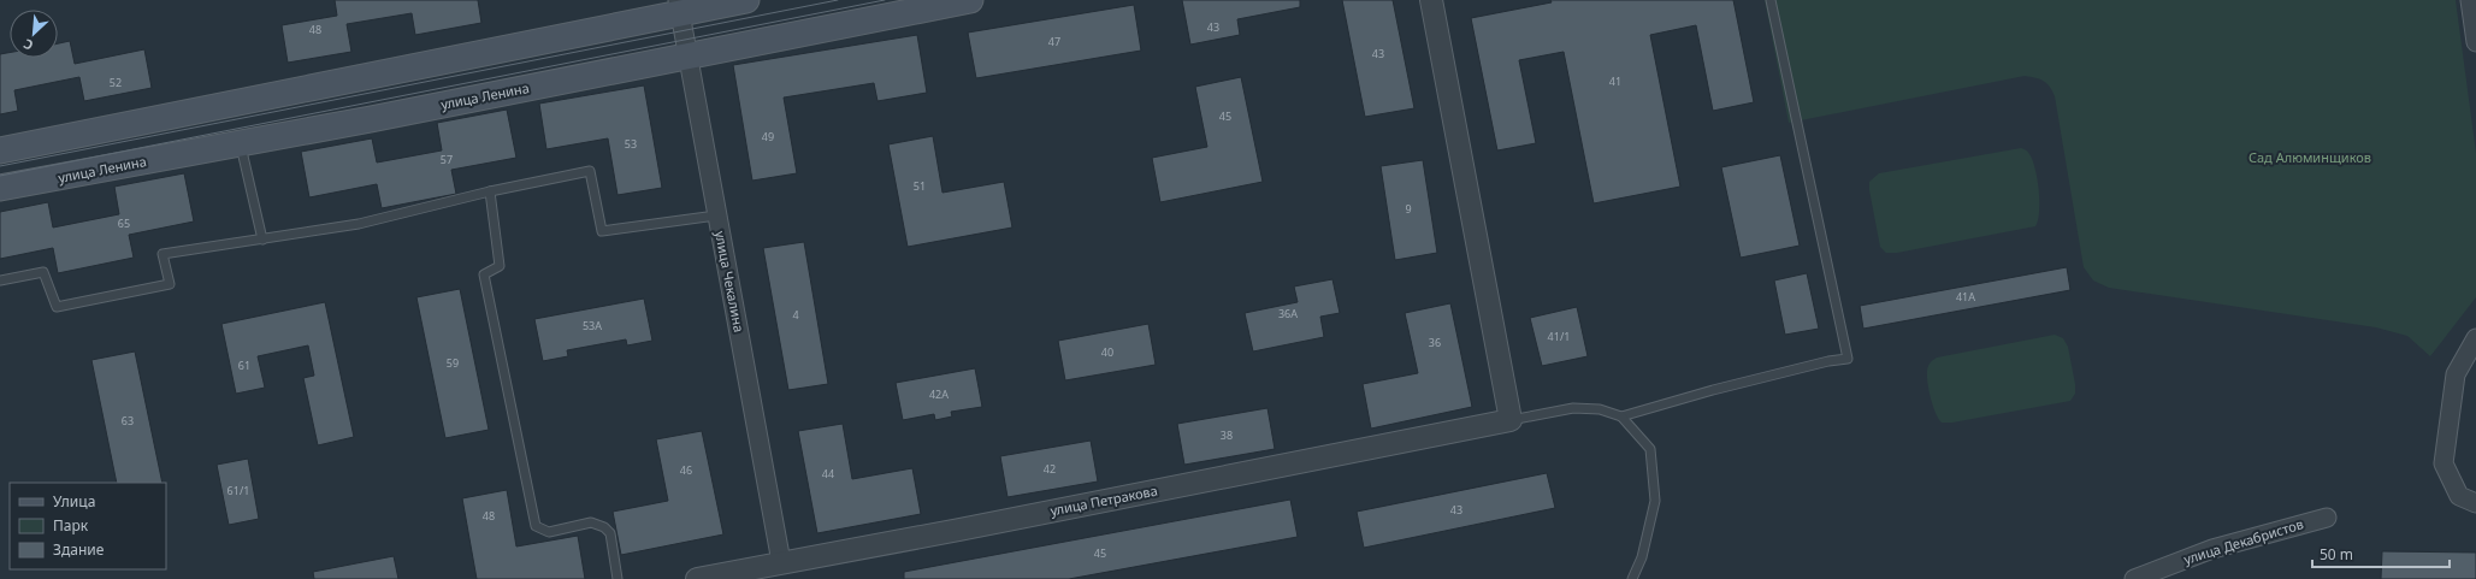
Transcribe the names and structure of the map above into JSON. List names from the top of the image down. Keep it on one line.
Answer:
{"streets":{"main road":["улица Ленина"],"street":["улица Чекалина","улица Петракова","улица Декабристов"]},"crossings":[["улица Ленина","улица Чекалина"],["улица Чекалина","улица Петракова"]],"parks":["Сад Алюминщиков"],"house_numbers":["43","48","47","43","41","52","45","49","53","57","51","9","65","41А","36А","4","53А","41/1","36","40","59","61","42А","63","38","42","46","44","61/1","43","48","45"],"legend":["Улица","Парк","Здание"],"scale_bar":"50 m","north":"bottom left"}
